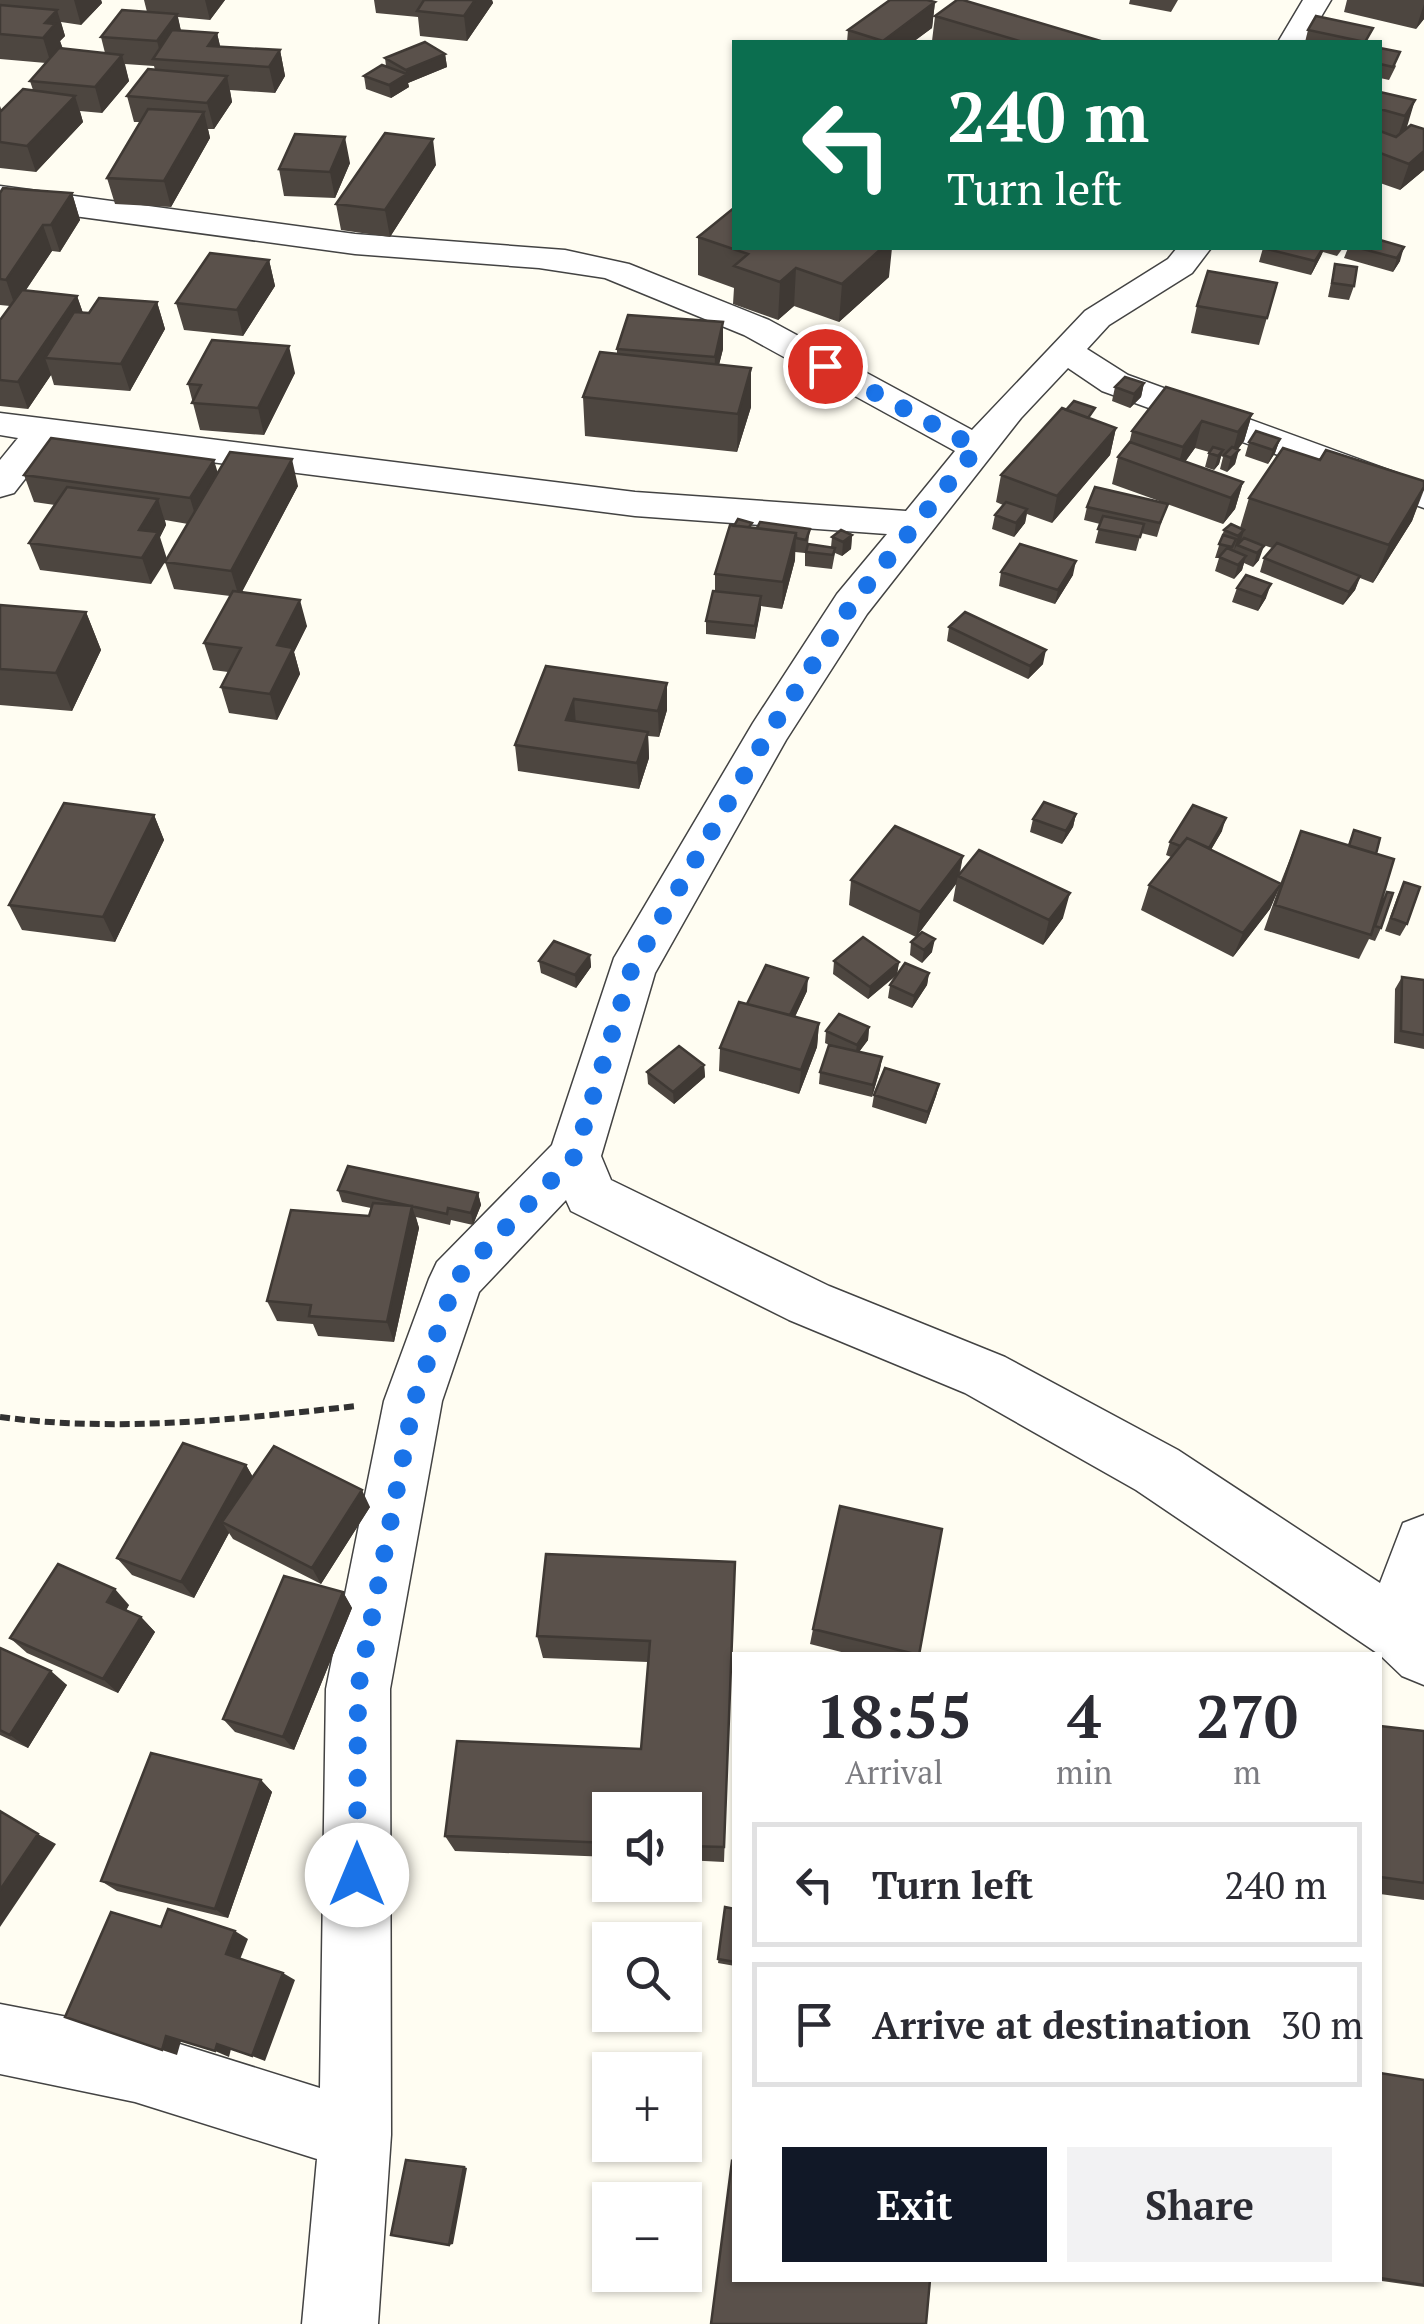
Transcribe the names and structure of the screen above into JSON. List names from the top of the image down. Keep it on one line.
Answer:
{"page":{"turn":["240 m","Turn left"],"eta":["18:55","Arrival","4","min","270","m"],"map_buttons":["+","−"],"list":[{"name":"Turn left","value":"240 m"},{"name":"Arrive at destination","value":"30 m"}],"buttons":["Exit","Share"]}}
